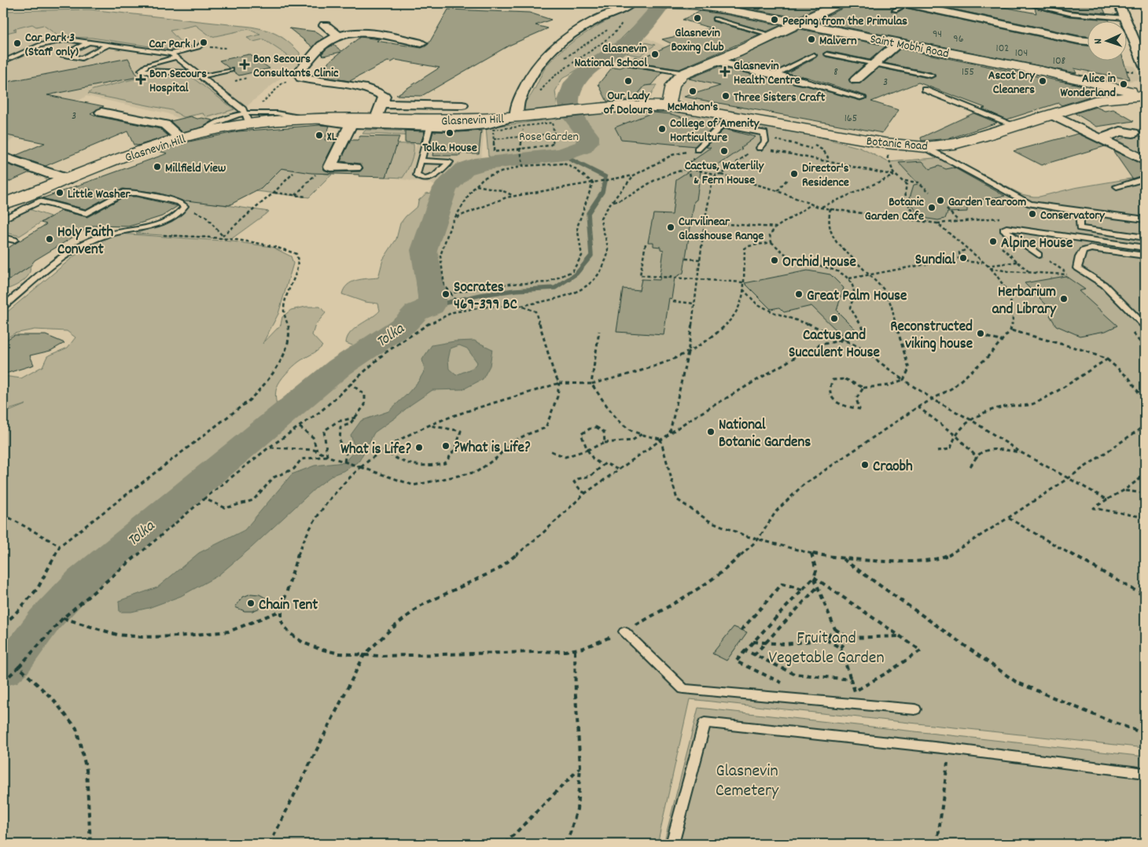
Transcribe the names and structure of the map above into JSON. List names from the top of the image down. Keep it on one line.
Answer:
{"streets":{"street":["Saint Mobhi Road","Glasnevin Hill","Botanic Road"]},"crossings":[["Saint Mobhi Road","Botanic Road"],["Glasnevin Hill","Botanic Road"]],"water":["Tolka"],"parks":["Rose Garden","Fruit and Vegetable Garden","Glasnevin Cemetery"],"places":{"other":["Glasnevin Boxing Club","Peeping from the Primulas","Malvern","Car Park 1","Car Park 3 (Staff only)","Glasnevin National School","Our Lady of Dolours","Ascot Dry Cleaners","Alice in Wonderland","McMahon's","Three Sisters Craft","College of Amenity Horticulture","Tolka House","XL","Cactus, Waterlily & Fern House","Millfield View","Director's Residence","Little Washer","Garden Tearoom","Botanic Garden Cafe","Conservatory","Curvilinear Glasshouse Range","Holy Faith Convent","Alpine House","Sundial","Orchid House","Socrates 469-399 BC","Great Palm House","Herbarium and Library","Cactus and Succulent House","Reconstructed viking house","National Botanic Gardens","?What is Life?","What is Life?","Craobh","Chain Tent"],"health":["Bon Secours Consultants Clinic","Glasnevin Health Centre","Bon Secours Hospital"]},"house_numbers":["94","96","102","104","108","8","155","3","3","165"],"north":"left"}
